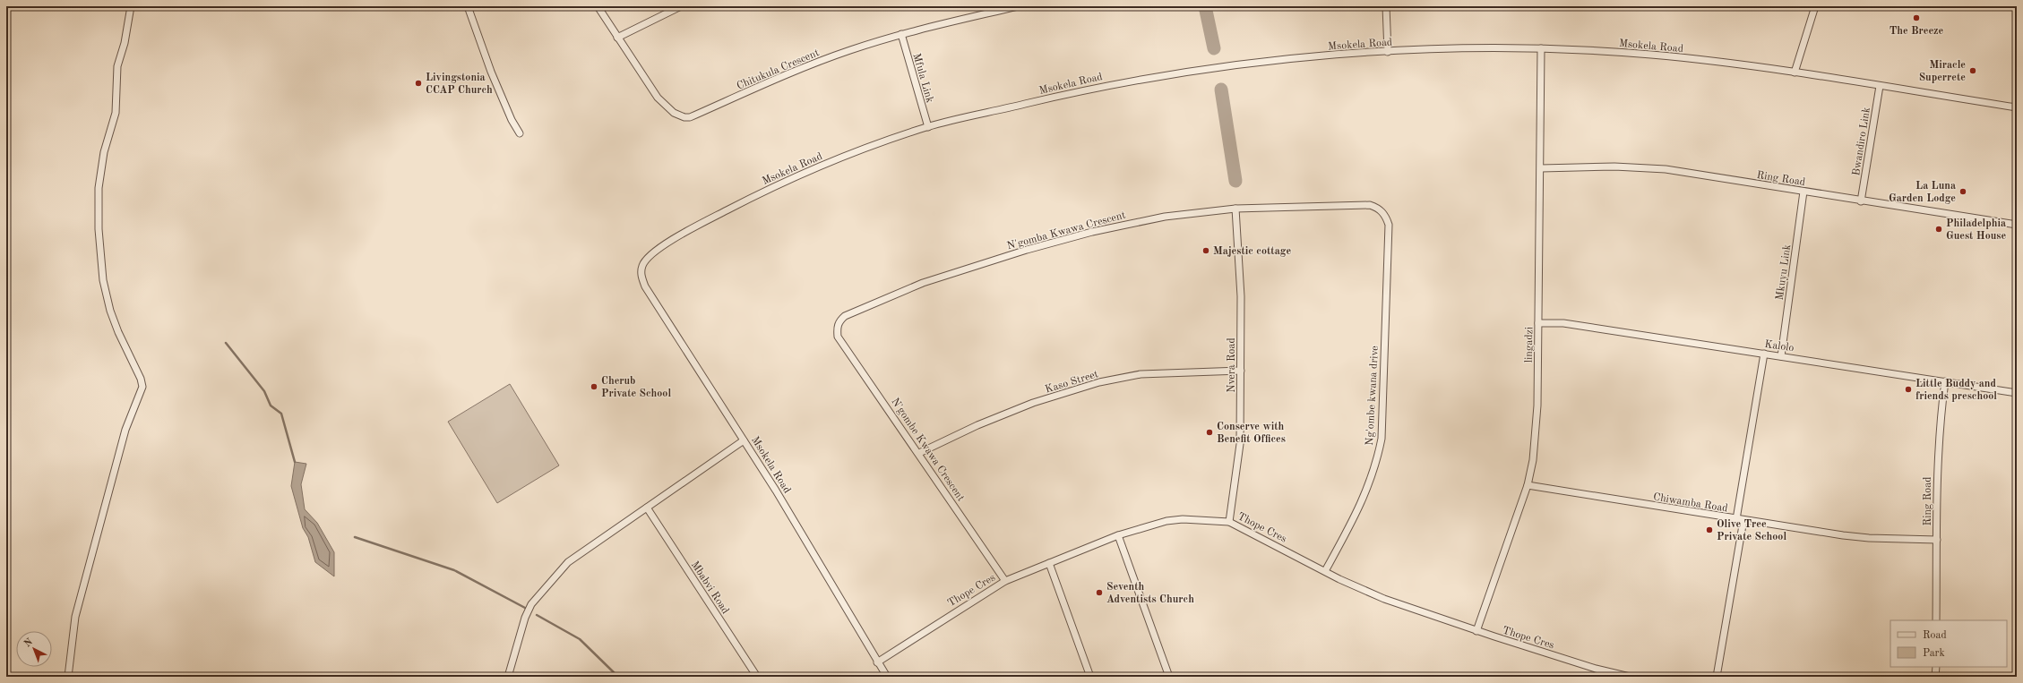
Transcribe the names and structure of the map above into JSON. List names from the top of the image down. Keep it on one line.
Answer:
{"streets":{"street":["Msokela Road","Chitukula Crescent","Mfula Link","Bwandiro Link","Ring Road","N'gomba Kwawa Crescent","Mkuyu Link","lingadzi","Kalolo","Nvera Road","Kaso Street","Ng'ombe kwana drive","N'gombe Kwawa Crescent","Chiwamba Road","Thope Cres","Mbabvi Road"]},"crossings":[["Msokela Road","Mfula Link"],["Msokela Road","Bwandiro Link"],["Msokela Road","lingadzi"],["Msokela Road","Thope Cres"],["Chitukula Crescent","Mfula Link"],["Bwandiro Link","Ring Road"],["Ring Road","Mkuyu Link"],["Ring Road","lingadzi"],["Ring Road","Kalolo"],["Ring Road","Chiwamba Road"],["N'gomba Kwawa Crescent","Nvera Road"],["N'gomba Kwawa Crescent","Ng'ombe kwana drive"],["N'gomba Kwawa Crescent","N'gombe Kwawa Crescent"],["Mkuyu Link","Kalolo"],["lingadzi","Kalolo"],["lingadzi","Chiwamba Road"],["lingadzi","Thope Cres"],["Nvera Road","Kaso Street"],["Nvera Road","Thope Cres"],["Kaso Street","N'gombe Kwawa Crescent"],["Ng'ombe kwana drive","Thope Cres"],["N'gombe Kwawa Crescent","Thope Cres"]],"places":["The Breeze","Miracle Superrete","Livingstonia CCAP Church","La Luna Garden Lodge","Philadelphia Guest House","Majestic cottage","Cherub Private School","Little Buddy and friends preschool","Conserve with Benefit Offices","Olive Tree Private School","Seventh Adventists Church"],"legend":["Road","Park"],"north":"top left"}
